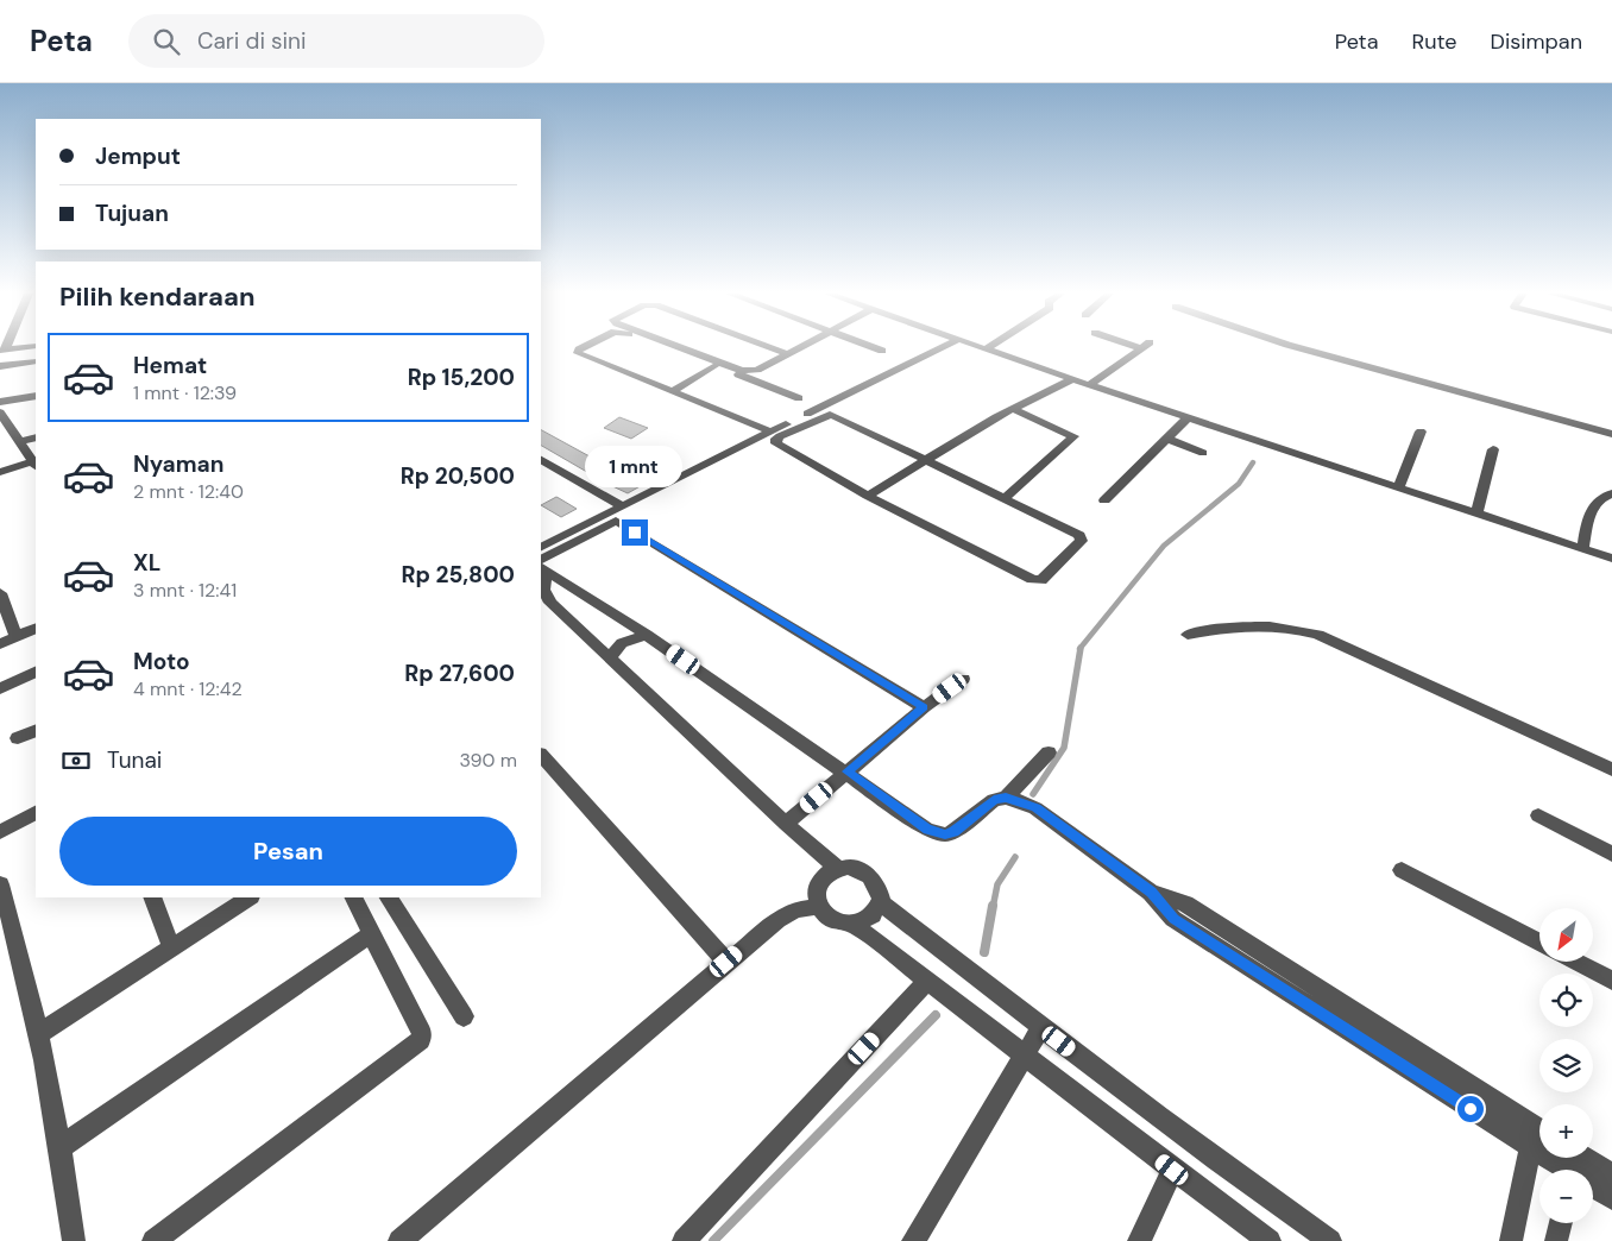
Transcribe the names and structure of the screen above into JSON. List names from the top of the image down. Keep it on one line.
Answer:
{"north":"bottom left","page":{"header":"Peta","search":"Cari di sini","nav":["Peta","Rute","Disimpan"],"banner":["Jemput","Tujuan"],"heading":"Pilih kendaraan","list":[{"name":"Hemat","note":"1 mnt · 12:39","value":"Rp 15,200"},{"name":"Nyaman","note":"2 mnt · 12:40","value":"Rp 20,500"},{"name":"XL","note":"3 mnt · 12:41","value":"Rp 25,800"},{"name":"Moto","note":"4 mnt · 12:42","value":"Rp 27,600"}],"bubble":"1 mnt","pay":["Tunai","390 m"],"buttons":"Pesan","map_buttons":["+","−"]}}
